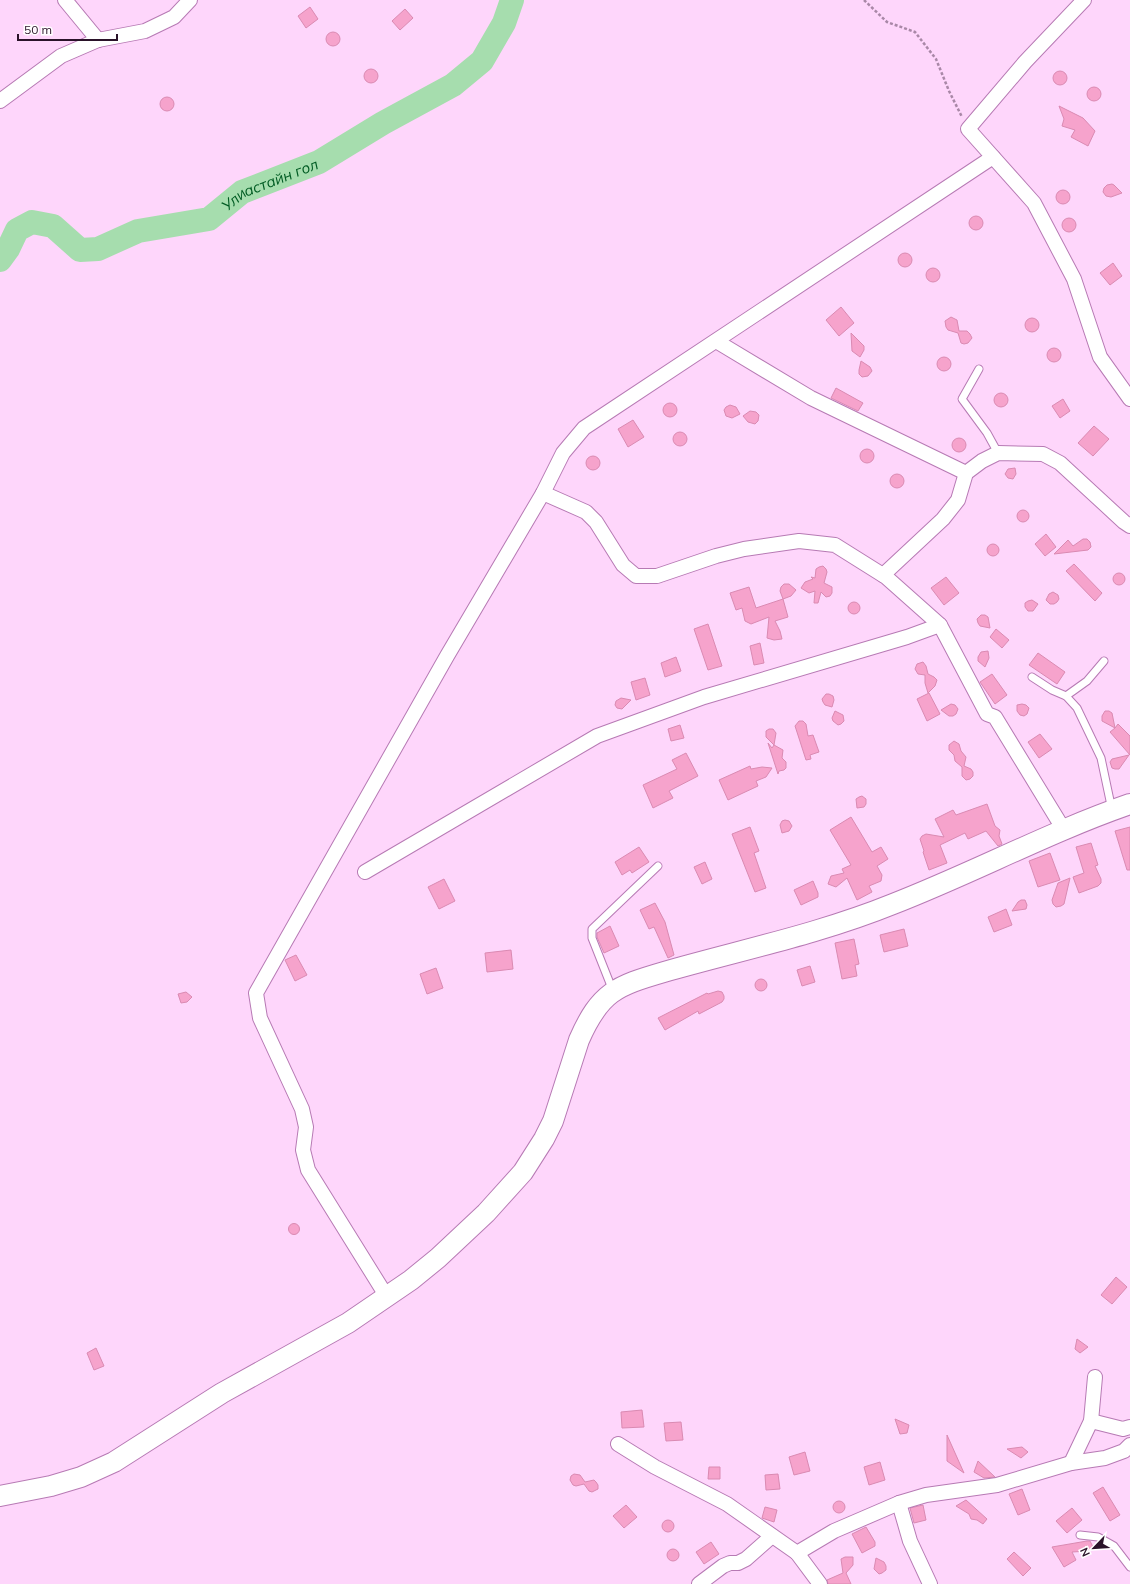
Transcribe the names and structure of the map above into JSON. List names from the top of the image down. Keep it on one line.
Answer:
{"water":["Улиастайн гол"],"scale_bar":"50 m","north":"bottom left"}
